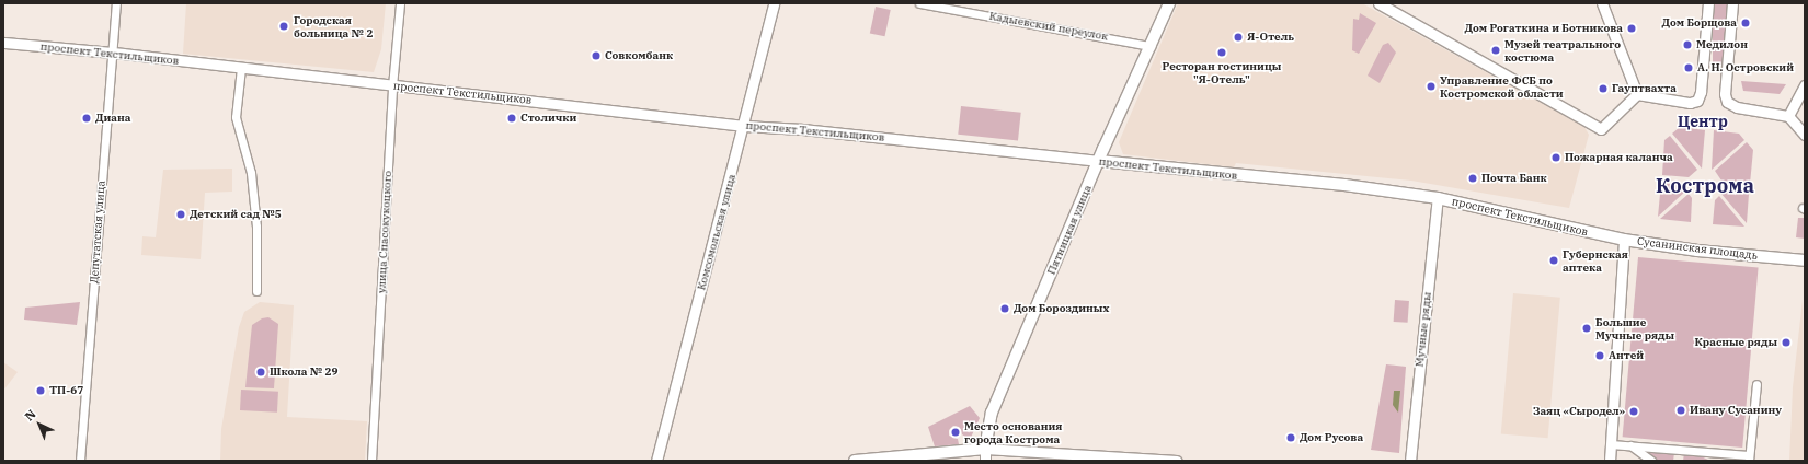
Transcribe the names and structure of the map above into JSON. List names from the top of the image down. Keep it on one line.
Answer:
{"streets":{"main road":["проспект Текстильщиков","Пятницкая улица","Сусанинская площадь"],"street":["Кадыевский переулок","Депутатская улица","улица Спасокукоцкого","Комсомольская улица","Мучные ряды"]},"crossings":[["Кадыевский переулок","Пятницкая улица"],["проспект Текстильщиков","Пятницкая улица"],["проспект Текстильщиков","Депутатская улица"],["проспект Текстильщиков","улица Спасокукоцкого"],["проспект Текстильщиков","Комсомольская улица"],["проспект Текстильщиков","Сусанинская площадь"],["проспект Текстильщиков","Мучные ряды"]],"districts":["Центр","Кострома"],"places":["Дом Борщова","Городская больница № 2","Дом Рогаткина и Ботникова","Я-Отель","Медилон","Музей театрального костюма","Ресторан гостиницы \"Я-Отель\"","Совкомбанк","А. Н. Островский","Управление ФСБ по Костромской области","Гауптвахта","Диана","Столички","Пожарная каланча","Почта Банк","Детский сад №5","Губернская аптека","Дом Бороздиных","Большие Мучные ряды","Красные ряды","Антей","Школа № 29","ТП-67","Ивану Сусанину","Заяц «Сыродел»","Место основания города Кострома","Дом Русова"],"north":"top left"}
